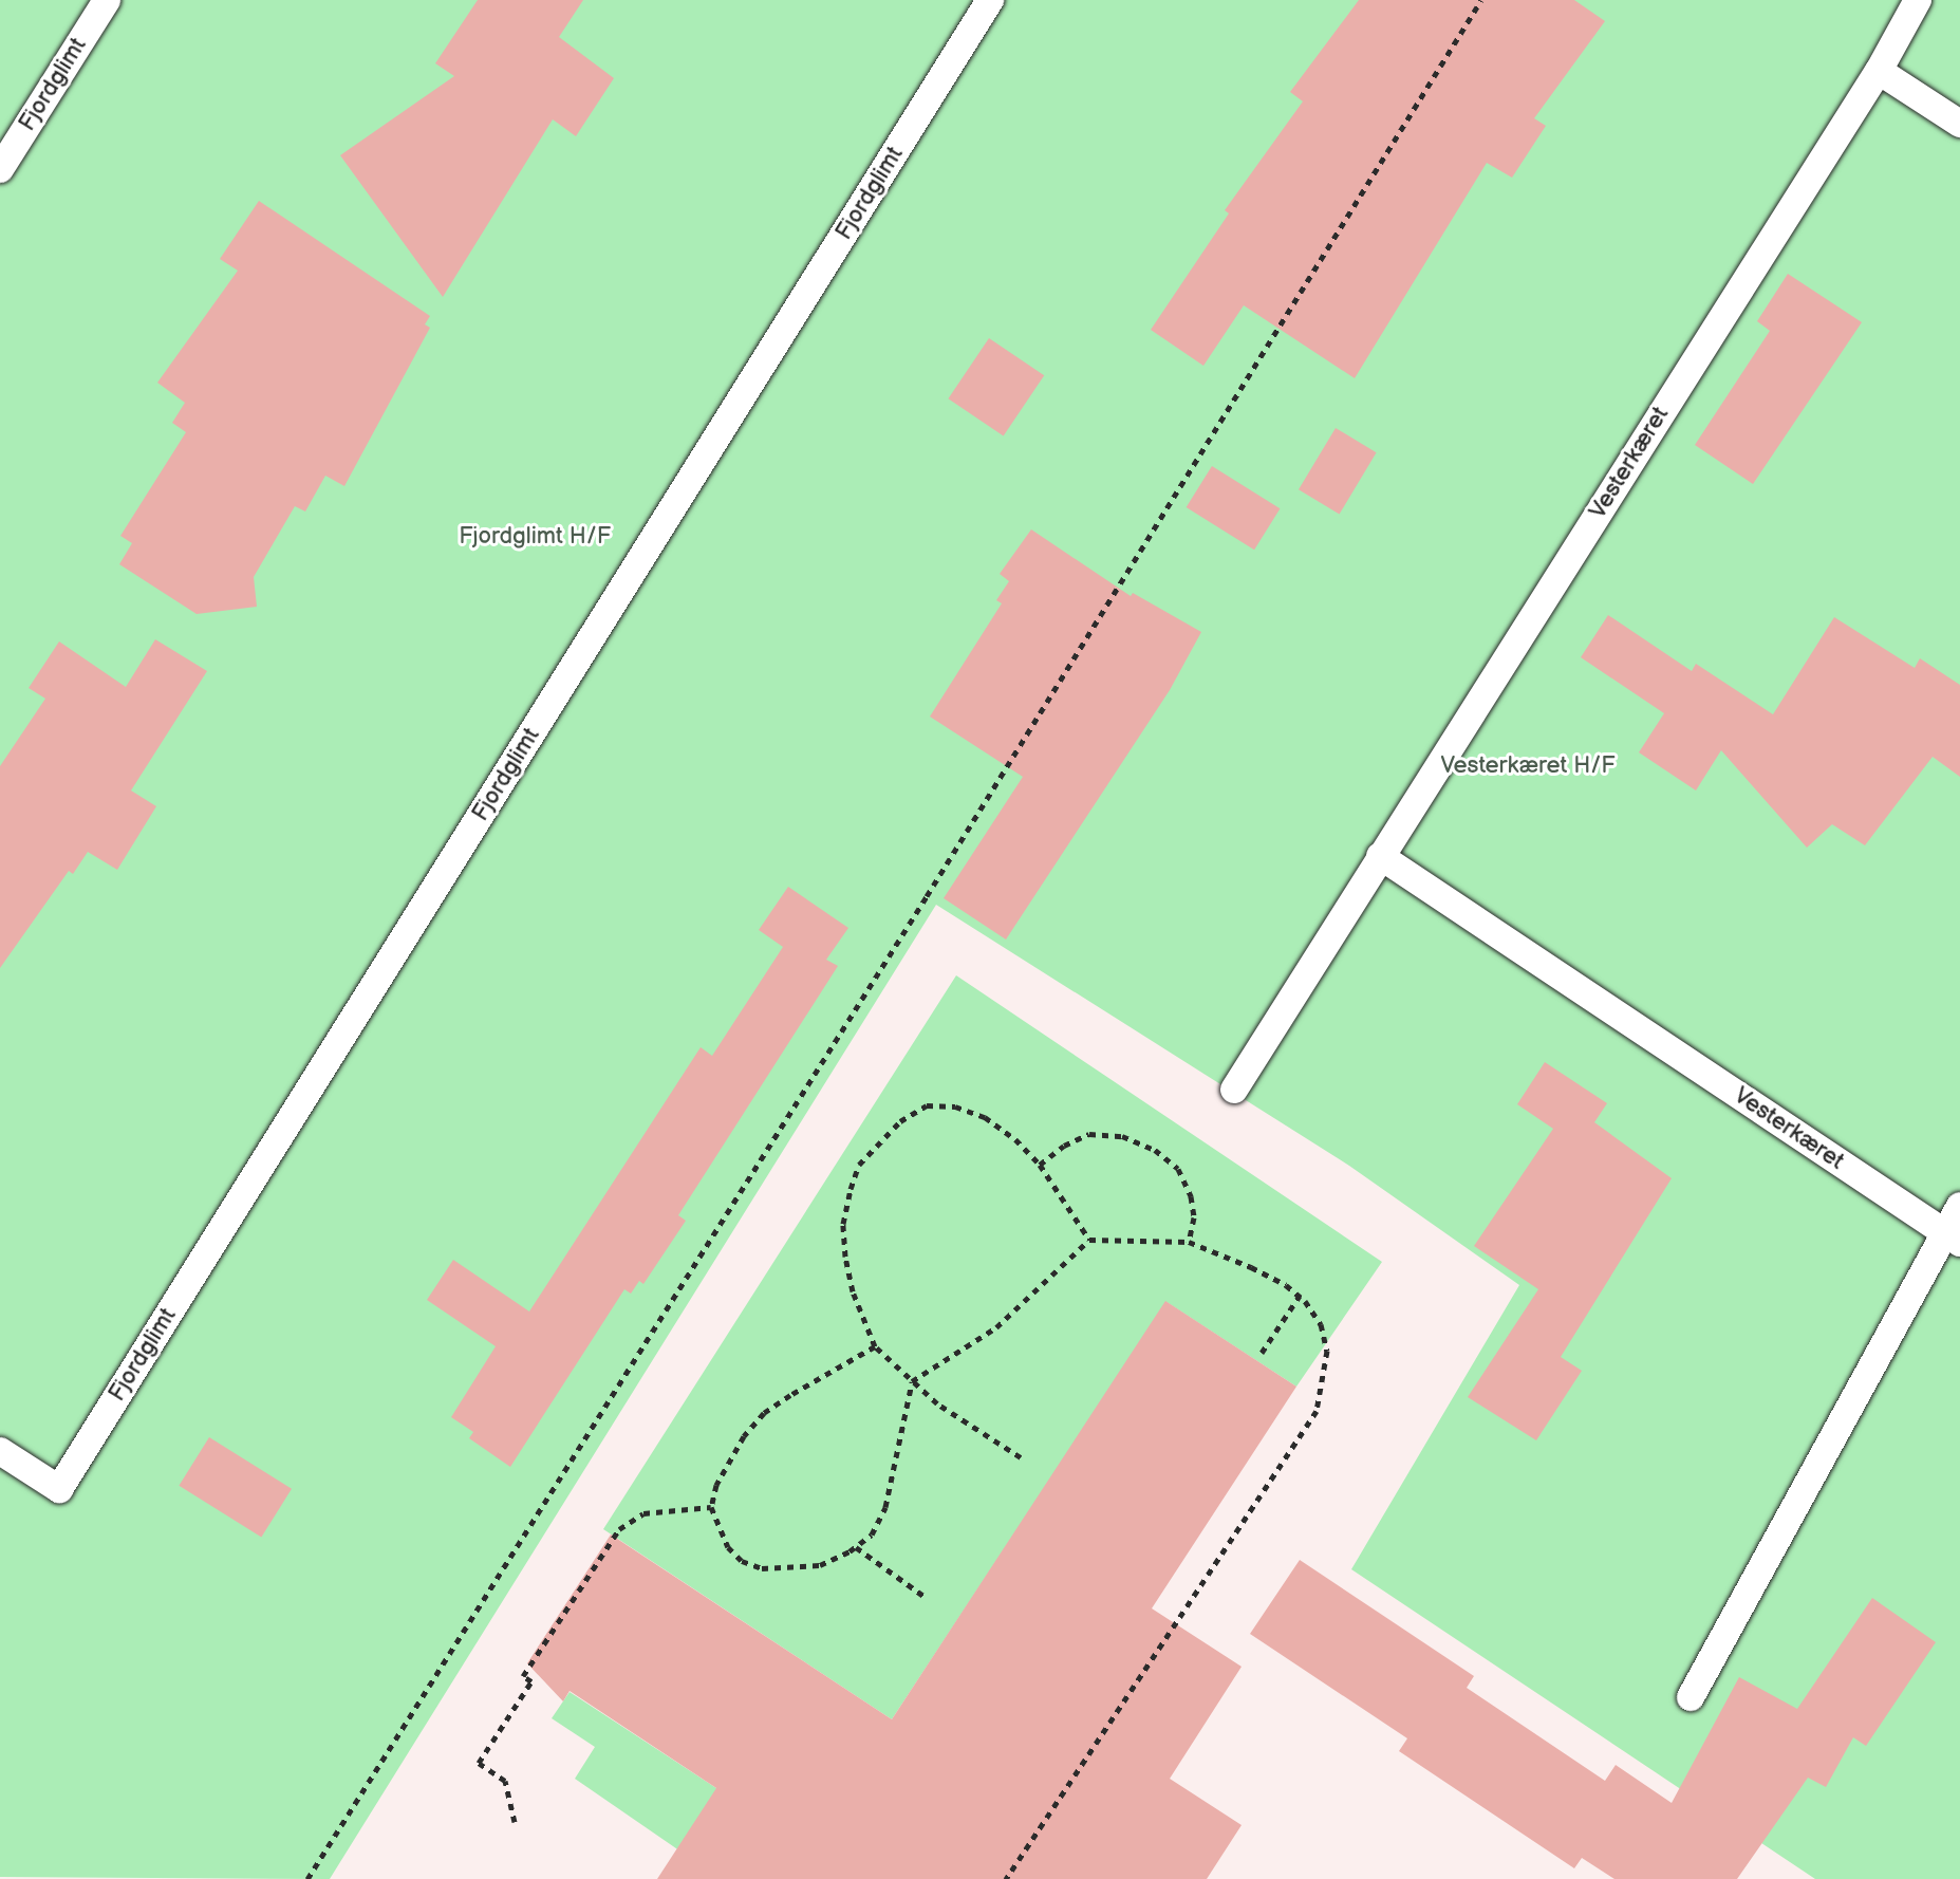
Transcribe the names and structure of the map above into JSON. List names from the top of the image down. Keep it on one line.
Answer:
{"streets":{"lane":["Fjordglimt","Vesterkæret"]},"parks":["Fjordglimt H/F","Vesterkæret H/F"]}
